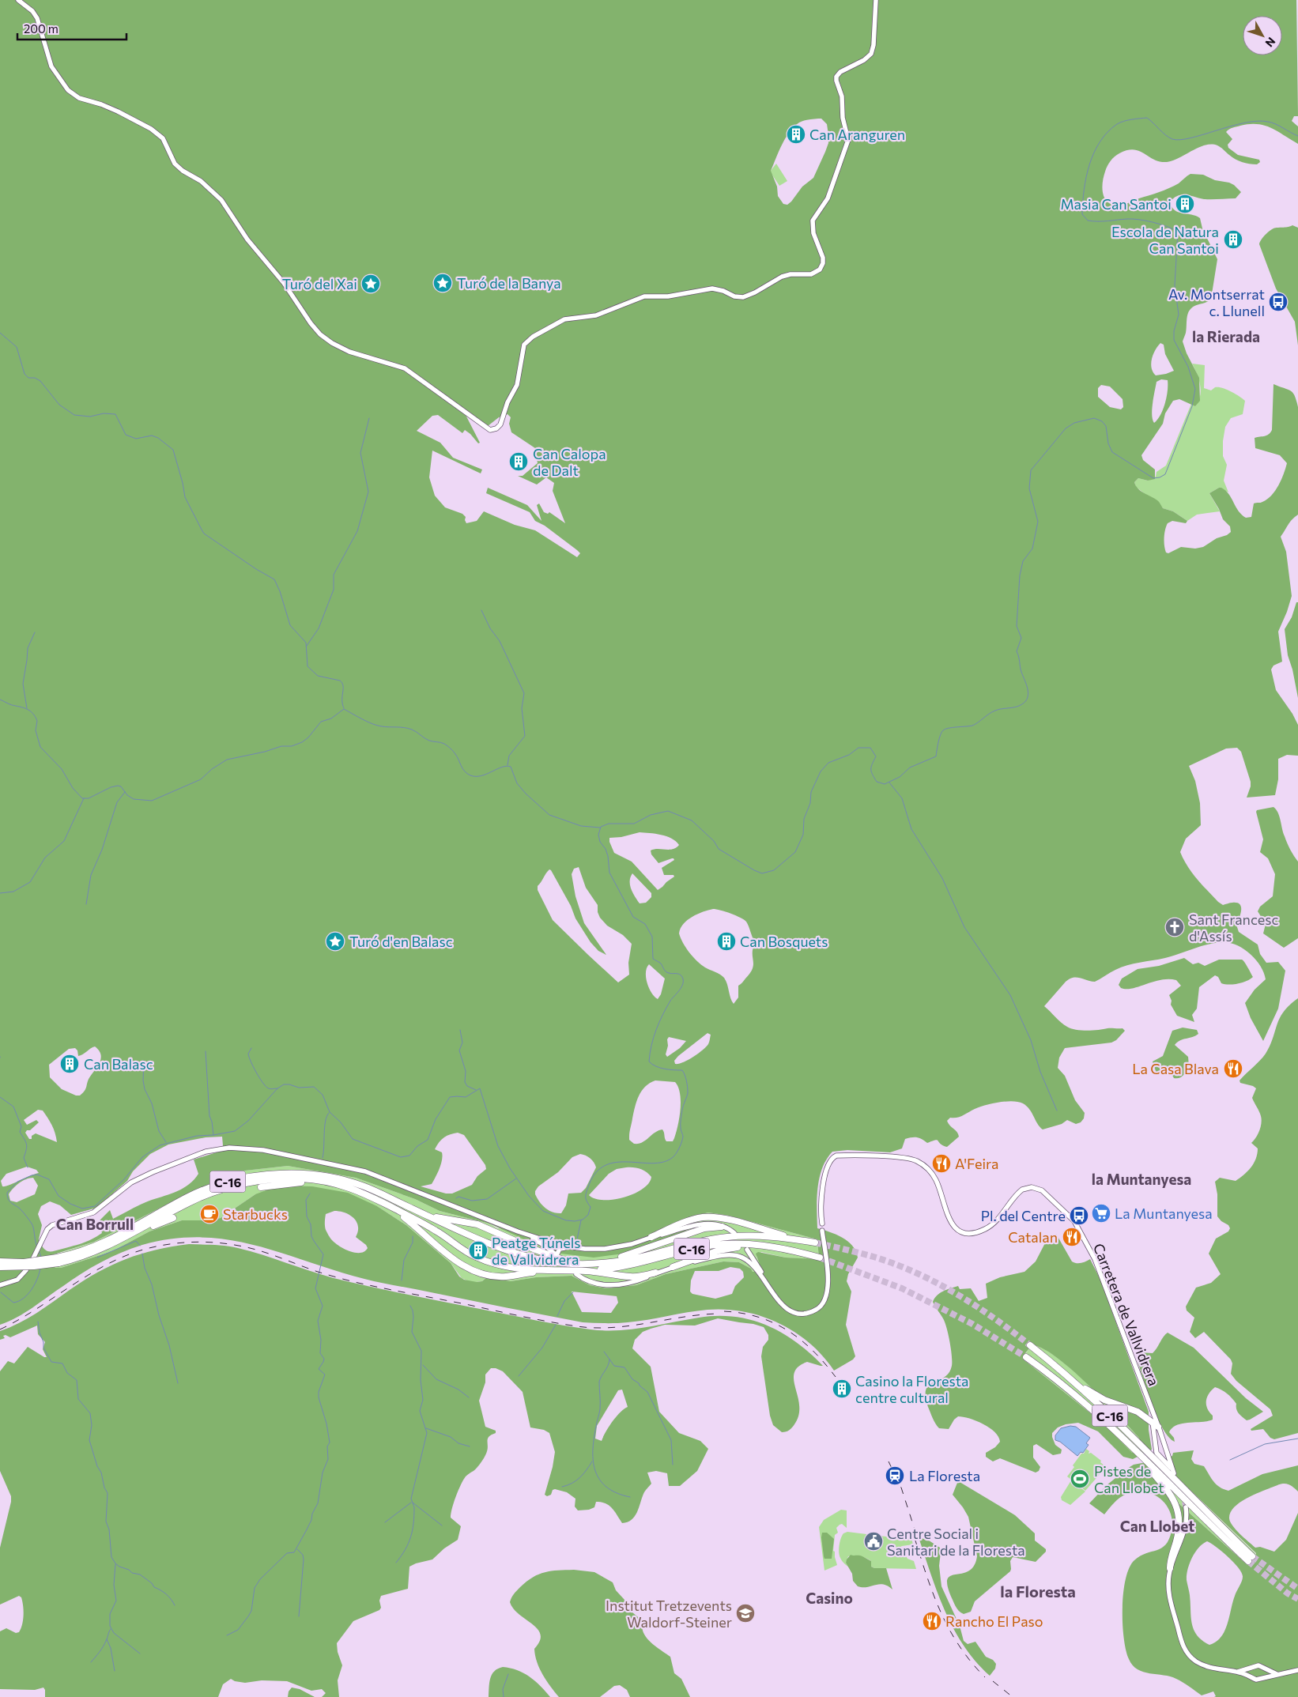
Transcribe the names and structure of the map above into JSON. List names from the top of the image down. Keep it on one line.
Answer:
{"streets":{"highway":["C-16"],"main road":["Carretera de Vallvidrera"]},"districts":["la Rierada","la Muntanyesa","Can Borrull","Can Llobet","la Floresta","Casino"],"places":{"building":["Can Aranguren","Masia Can Santoi","Escola de Natura Can Santoi","Can Calopa de Dalt","Can Bosquets","Can Balasc","Peatge Túnels de Vallvidrera","Casino la Floresta centre cultural"],"place":["Turó de la Banya","Turó del Xai","Turó d'en Balasc"],"bus stop":["Av. Montserrat c. Llunell","Pl. del Centre"],"church":["Sant Francesc d'Assís"],"restaurant":["La Casa Blava","A'Feira","Catalan","Rancho El Paso"],"supermarket":["La Muntanyesa"],"cafe":["Starbucks"],"station":["La Floresta"],"sports":["Pistes de Can Llobet"],"public building":["Centre Social i Sanitari de la Floresta"],"school or university":["Institut Tretzevents Waldorf-Steiner"]},"scale_bar":"200 m","north":"bottom right"}
